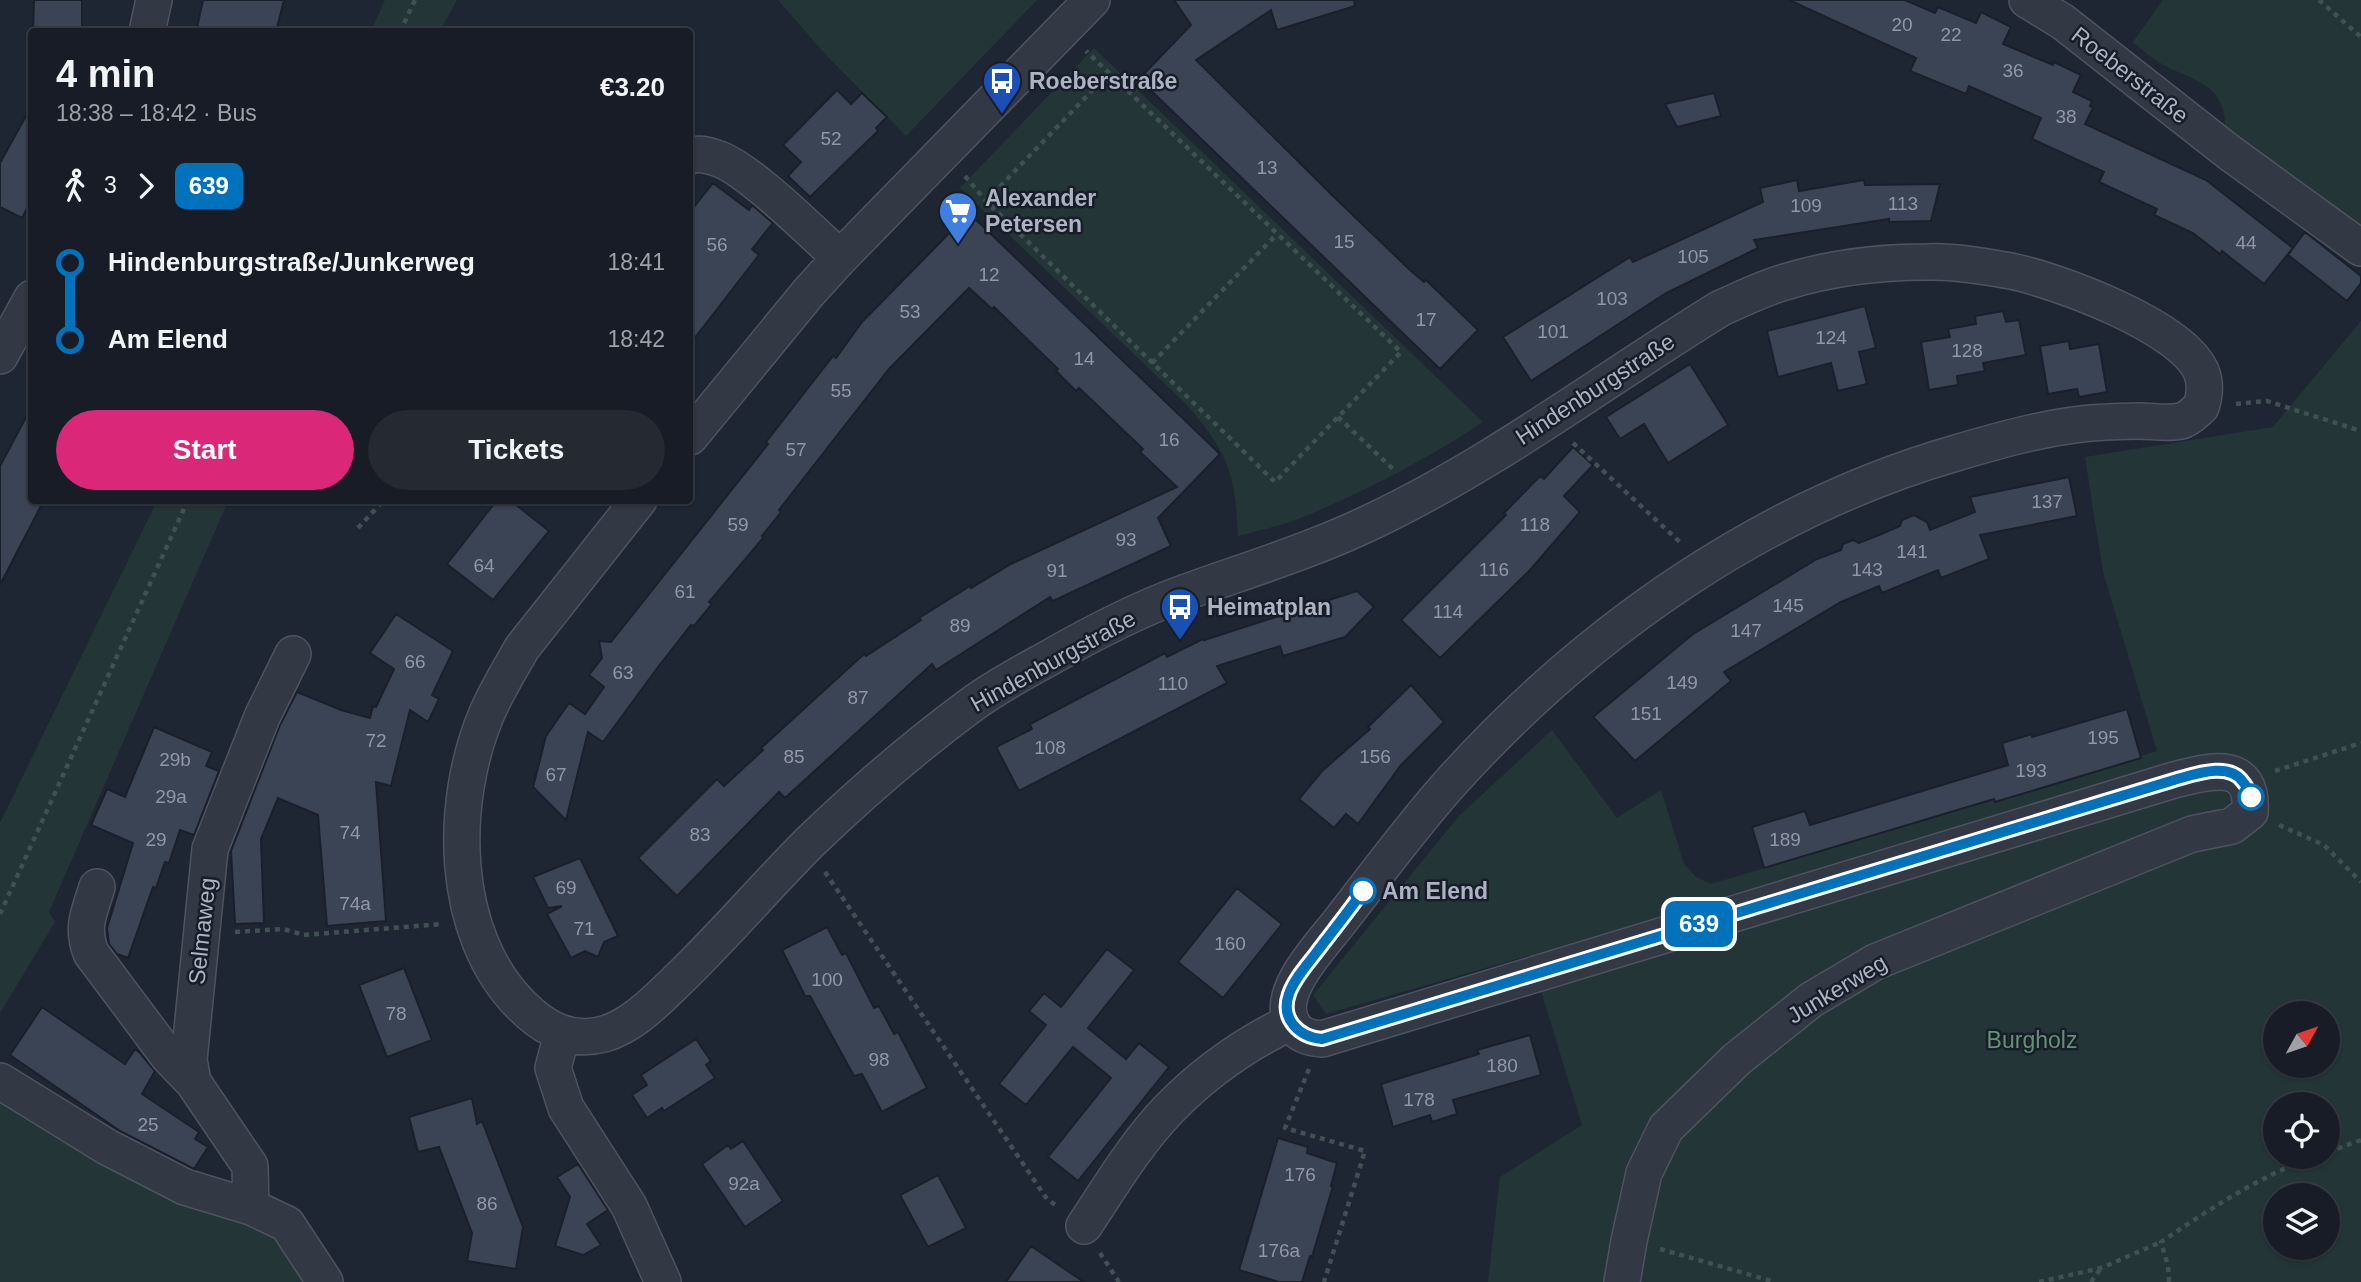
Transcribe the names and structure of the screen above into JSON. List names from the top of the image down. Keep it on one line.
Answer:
{"streets":{"street":["Roeberstraße","Hindenburgstraße","Selmaweg","Junkerweg"]},"parks":["Burgholz"],"places":{"bus stop":["Roeberstraße","Heimatplan"],"supermarket":["Alexander Petersen"],"other":["Am Elend"]},"lines":["bus line 639"],"house_numbers":["20","22","36","38","52","13","113","109","15","44","56","105","12","103","53","17","101","124","128","14","55","16","57","137","59","118","93","141","64","116","143","91","61","145","114","89","147","66","63","149","110","87","151","195","72","108","85","156","29b","193","67","29a","74","83","29","189","69","74a","71","160","100","78","98","180","178","25","176","92a","86","176a"],"north":"top right","page":{"on_map":"639","heading":["4 min","18:38 – 18:42 · Bus","€3.20"],"legs":["3","639"],"list":[{"name":"Hindenburgstraße/Junkerweg","value":"18:41"},{"name":"Am Elend","value":"18:42"}],"buttons":["Start","Tickets"]}}
